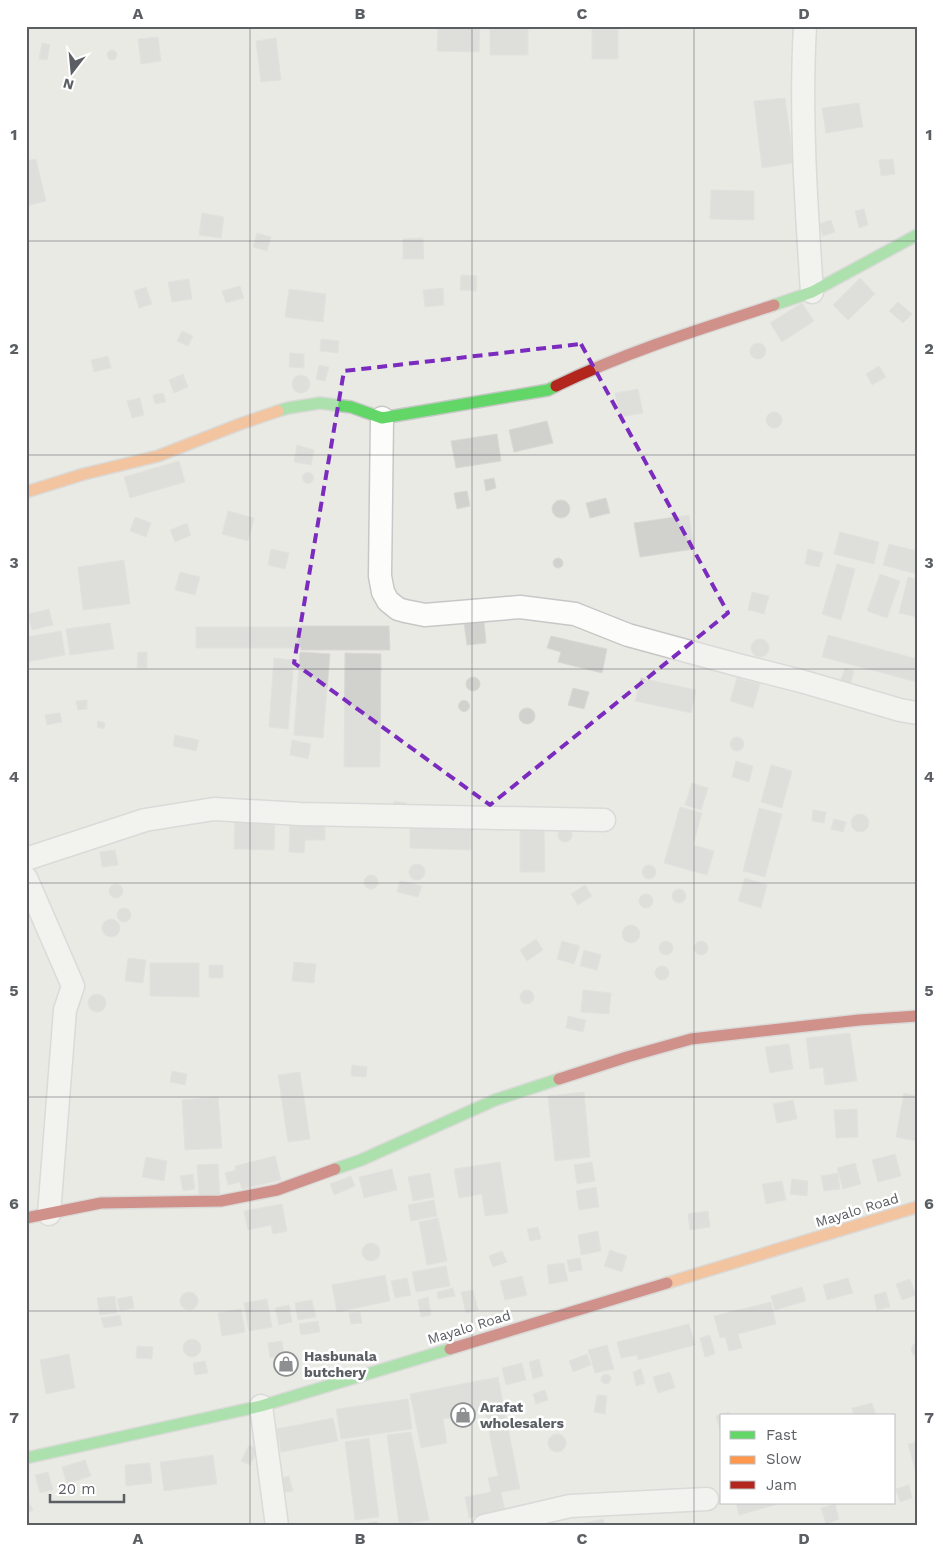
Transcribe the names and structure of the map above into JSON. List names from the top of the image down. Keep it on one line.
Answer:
{"streets":{"street":["Mayalo Road"]},"places":{"shop":["Hasbunala butchery","Arafat wholesalers"]},"legend":["Fast","Slow","Jam"],"scale_bar":"20 m","north":"bottom","grid":{"columns":["A","B","C","D"],"rows":["1","2","3","4","5","6","7"]}}
